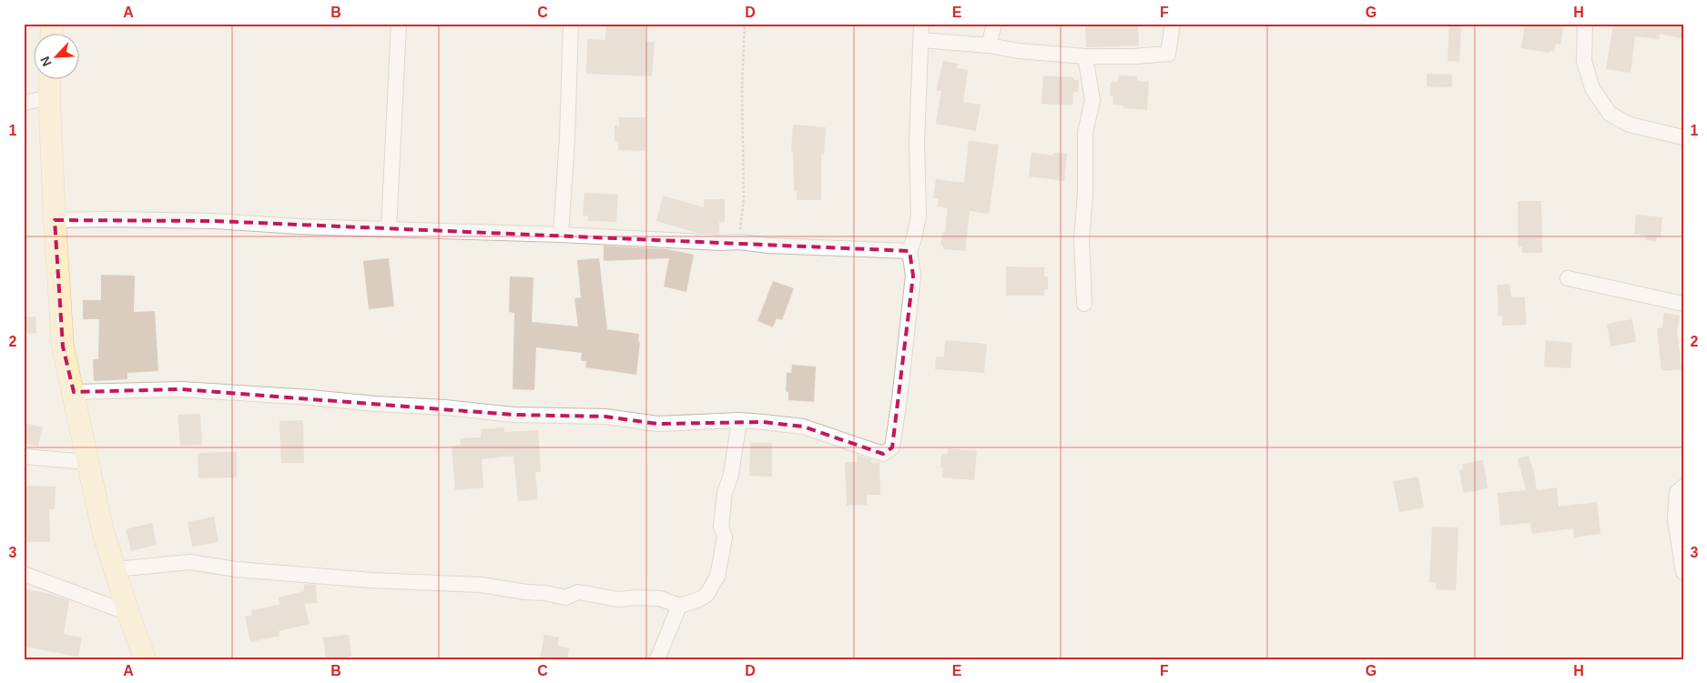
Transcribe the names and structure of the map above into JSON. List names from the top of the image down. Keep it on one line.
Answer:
{"north":"bottom left","grid":{"columns":["A","B","C","D","E","F","G","H"],"rows":["1","2","3"]}}
